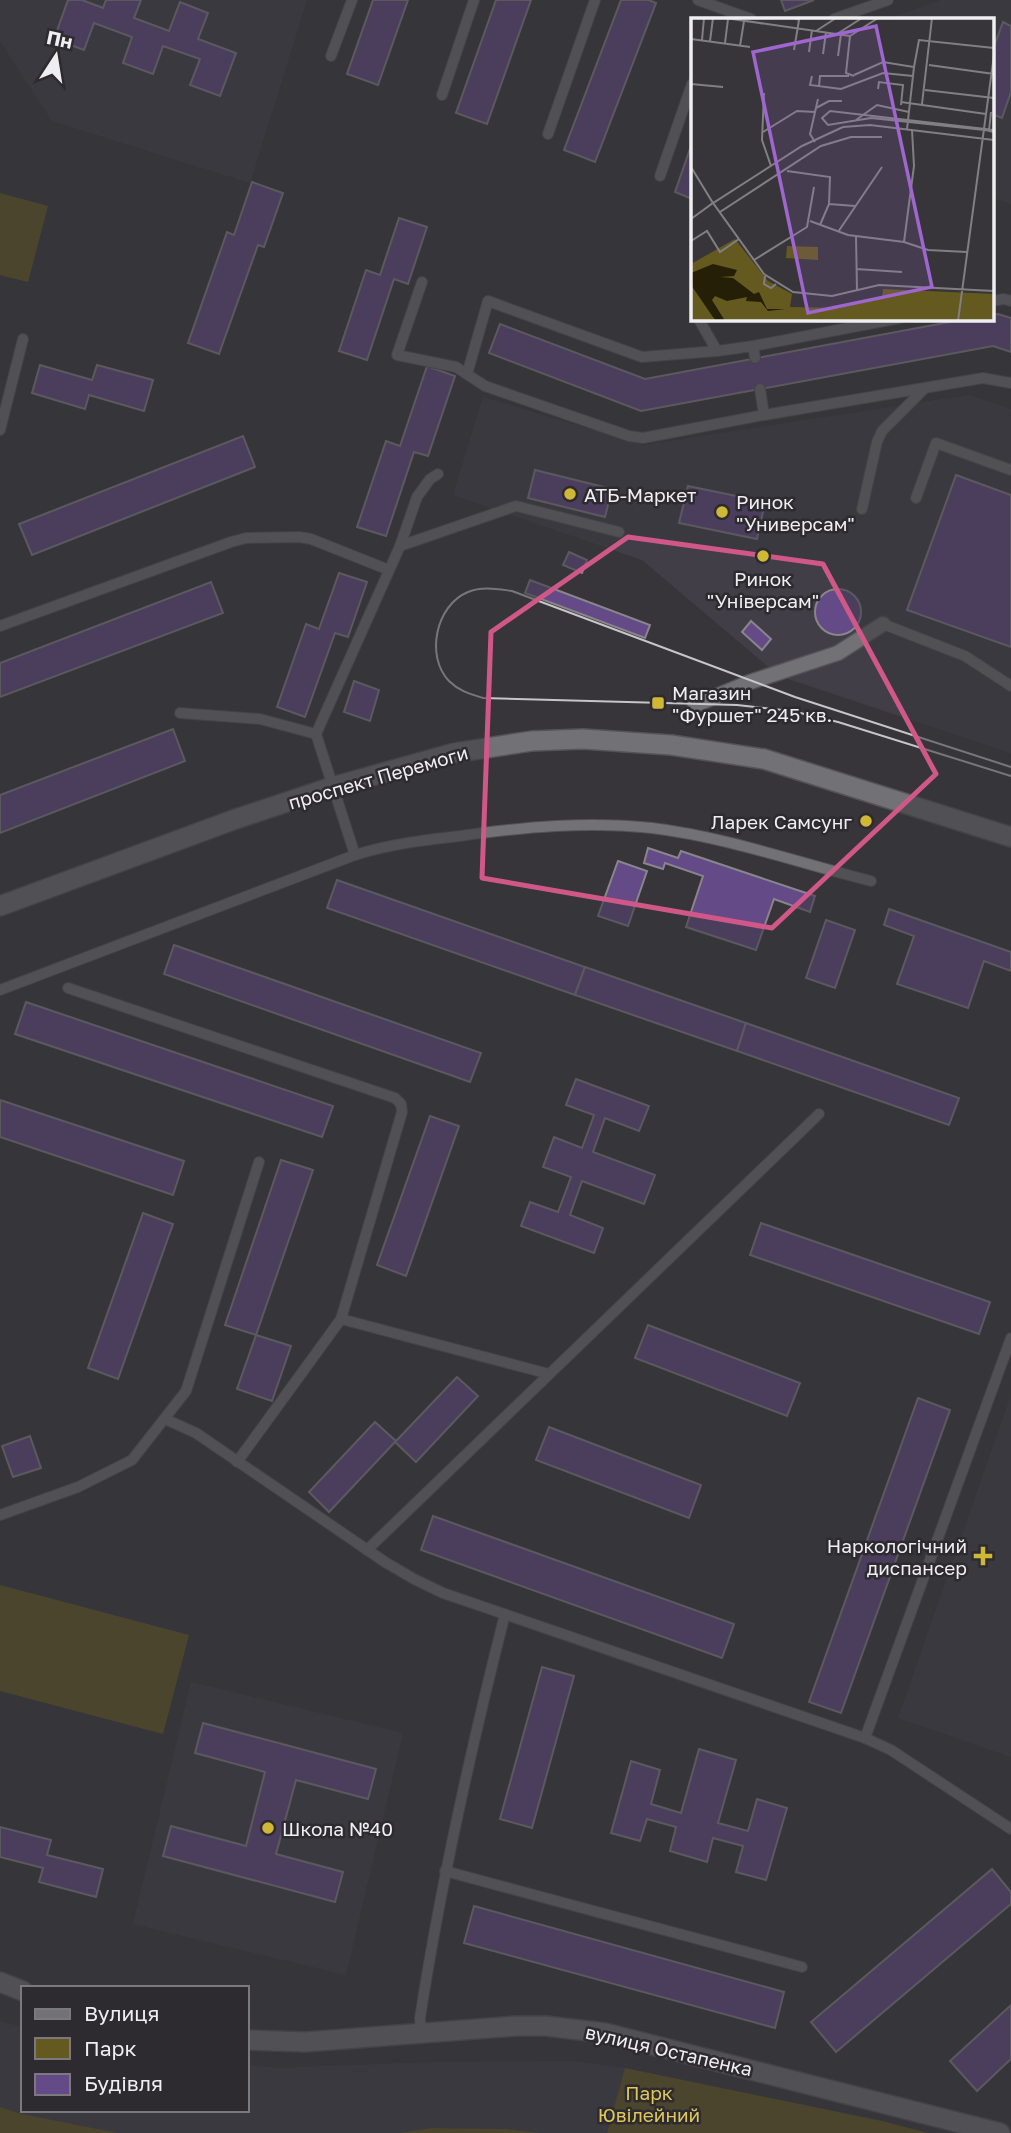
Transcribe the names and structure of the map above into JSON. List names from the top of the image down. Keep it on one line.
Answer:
{"streets":{"main road":["проспект Перемоги","вулиця Остапенка"]},"parks":["Парк Ювілейний"],"places":{"other":["АТБ-Маркет","Ринок \"Универсам\"","Ринок \"Універсам\"","Ларек Самсунг","Школа №40"],"transit":["Магазин \"Фуршет\" 245 кв."],"health":["Наркологічний диспансер"]},"legend":["Вулиця","Парк","Будівля"],"north":"top"}
